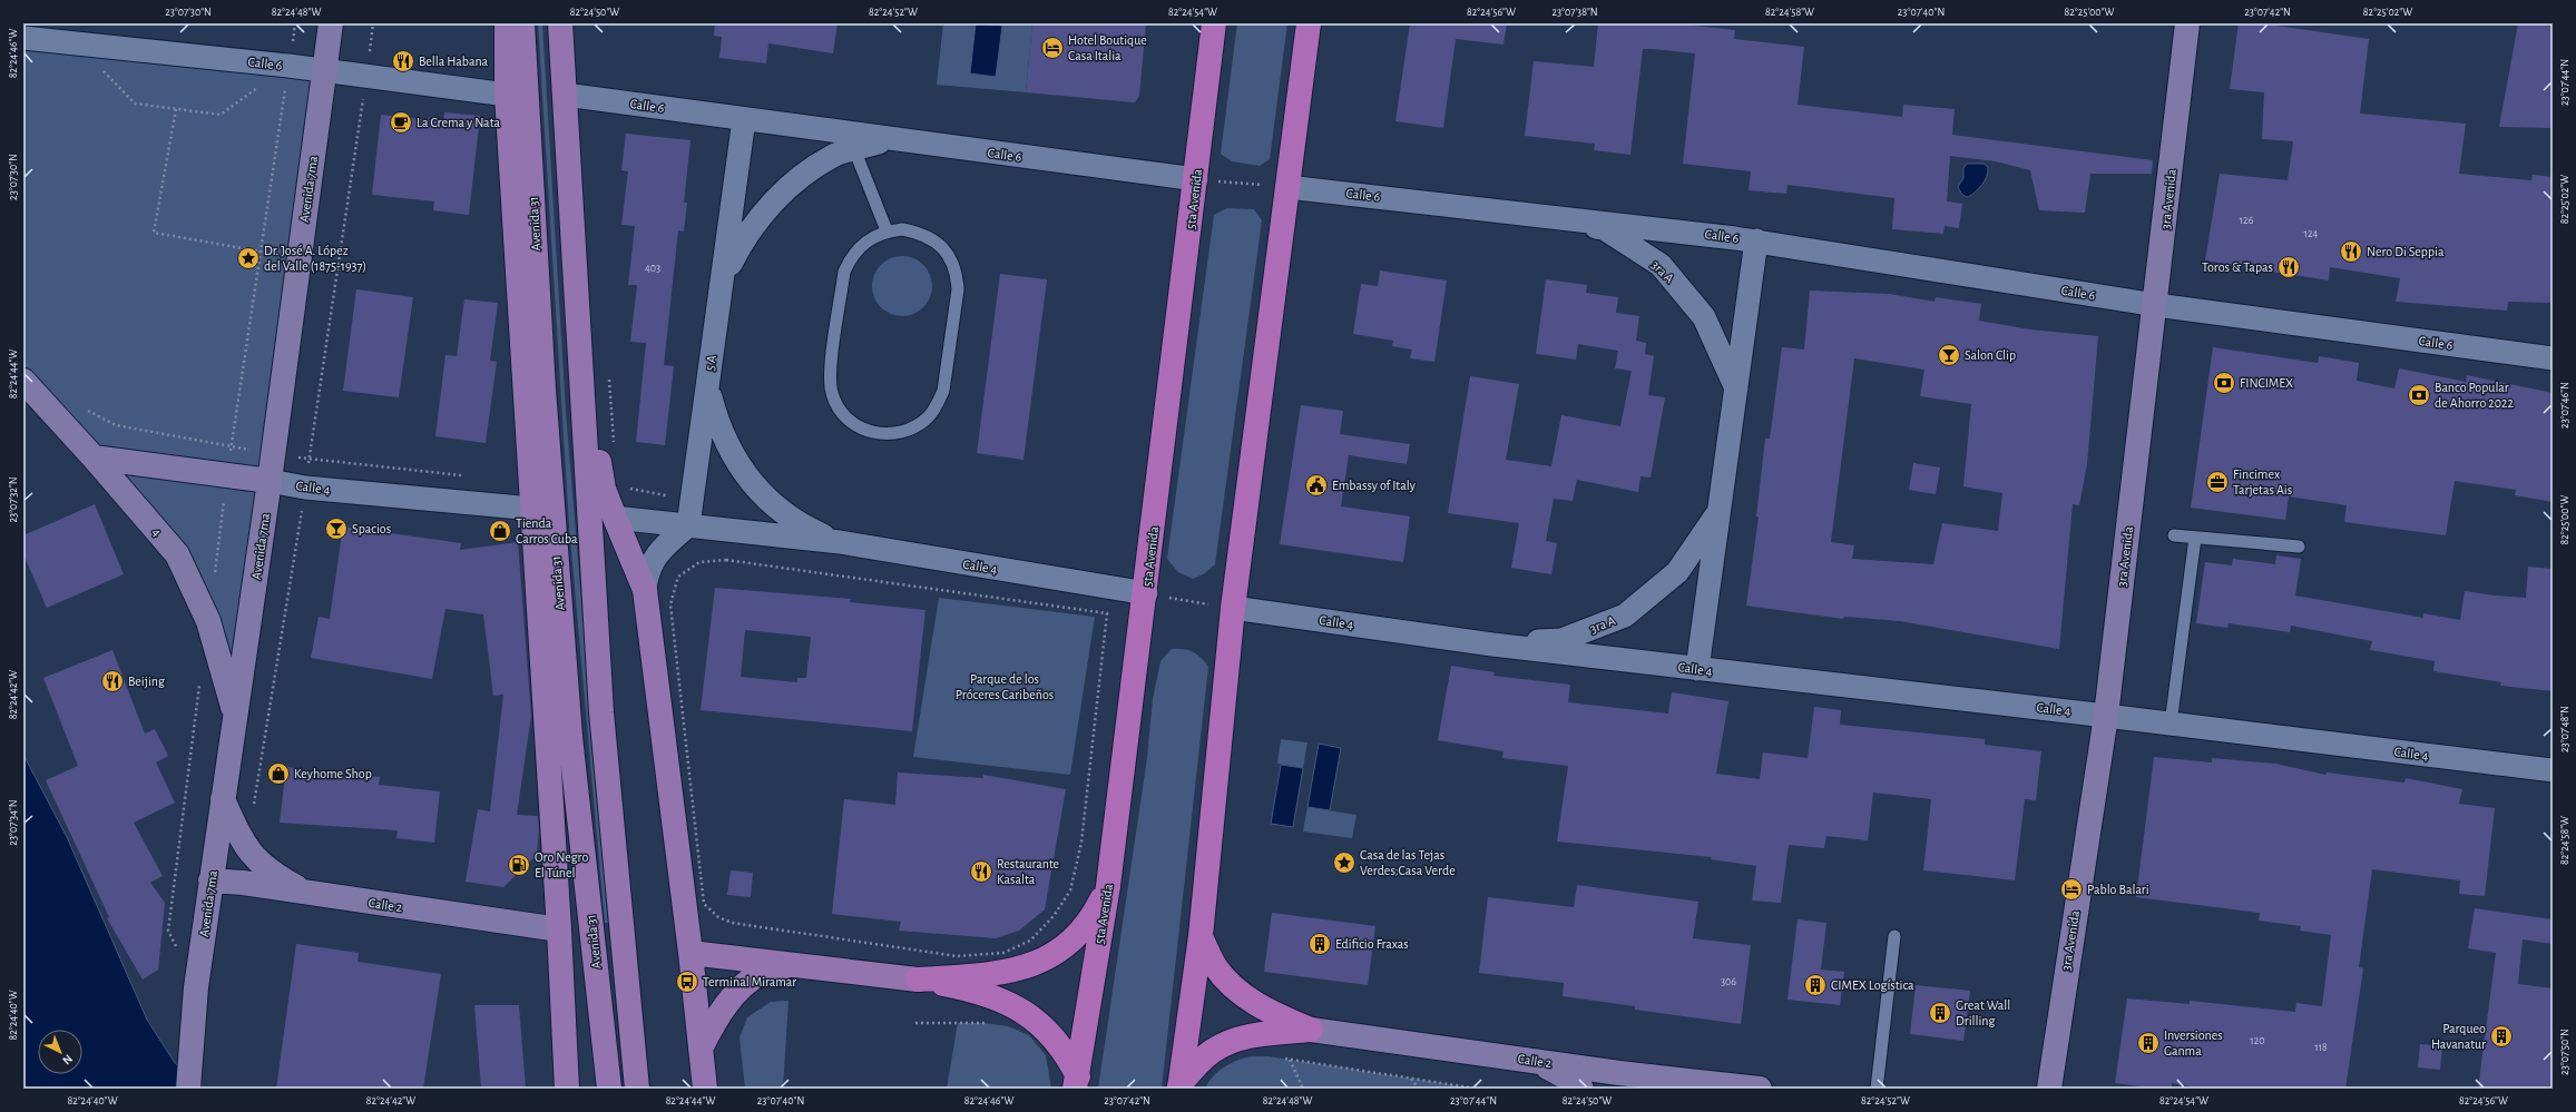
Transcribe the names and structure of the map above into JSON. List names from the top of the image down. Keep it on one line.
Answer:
{"streets":{"highway":["5ta Avenida"],"main road":["Avenida 31"],"street":["Calle 6","Avenida 7ma","3ra Avenida","3ra A","5 A","Calle 4","4","Calle 2"]},"crossings":[["Calle 6","Avenida 7ma"],["Calle 6","5ta Avenida"],["Calle 6","3ra Avenida"],["Calle 6","3ra A"],["Calle 6","5 A"],["Avenida 7ma","Calle 4"],["Avenida 7ma","4"],["Avenida 7ma","Calle 2"],["5ta Avenida","Calle 4"],["3ra Avenida","Calle 4"],["3ra A","Calle 4"],["5 A","Calle 4"],["Calle 4","4"]],"parks":["Parque de los Próceres Caribeños"],"places":{"hotel":["Hotel Boutique Casa Italia","Pablo Balari"],"restaurant":["Bella Habana","Nero Di Seppia","Toros & Tapas","Beijing","Restaurante Kasalta"],"cafe":["La Crema y Nata"],"place":["Dr. José A. López del Valle (1875-1937)","Casa de las Tejas Verdes;Casa Verde"],"bar":["Salon Clip","Spacios"],"bank":["FINCIMEX","Banco Popular de Ahorro 2022"],"office":["Fincimex Tarjetas Ais"],"public building":["Embassy of Italy"],"shop":["Tienda Carros Cuba","Keyhome Shop"],"fuel station":["Oro Negro El Túnel"],"building":["Edificio Fraxas","CIMEX Logística","Great Wall Drilling","Parqueo Havanatur","Inversiones Ganma"],"bus stop":["Terminal Miramar"]},"house_numbers":["126","124","403","306","120","118"],"north":"bottom right","coordinates":["23°07'30\"N","82°24'48\"W","82°24'50\"W","82°24'52\"W","82°24'54\"W","82°24'56\"W","23°07'38\"N","82°24'58\"W","23°07'40\"N","82°25'00\"W","23°07'42\"N","82°25'02\"W","82°24'46\"W","23°07'44\"N","82°24'44\"W","23°07'46\"N","23°07'32\"N","82°24'42\"W","23°07'48\"N","23°07'34\"N","82°24'40\"W","23°07'50\"N"]}
